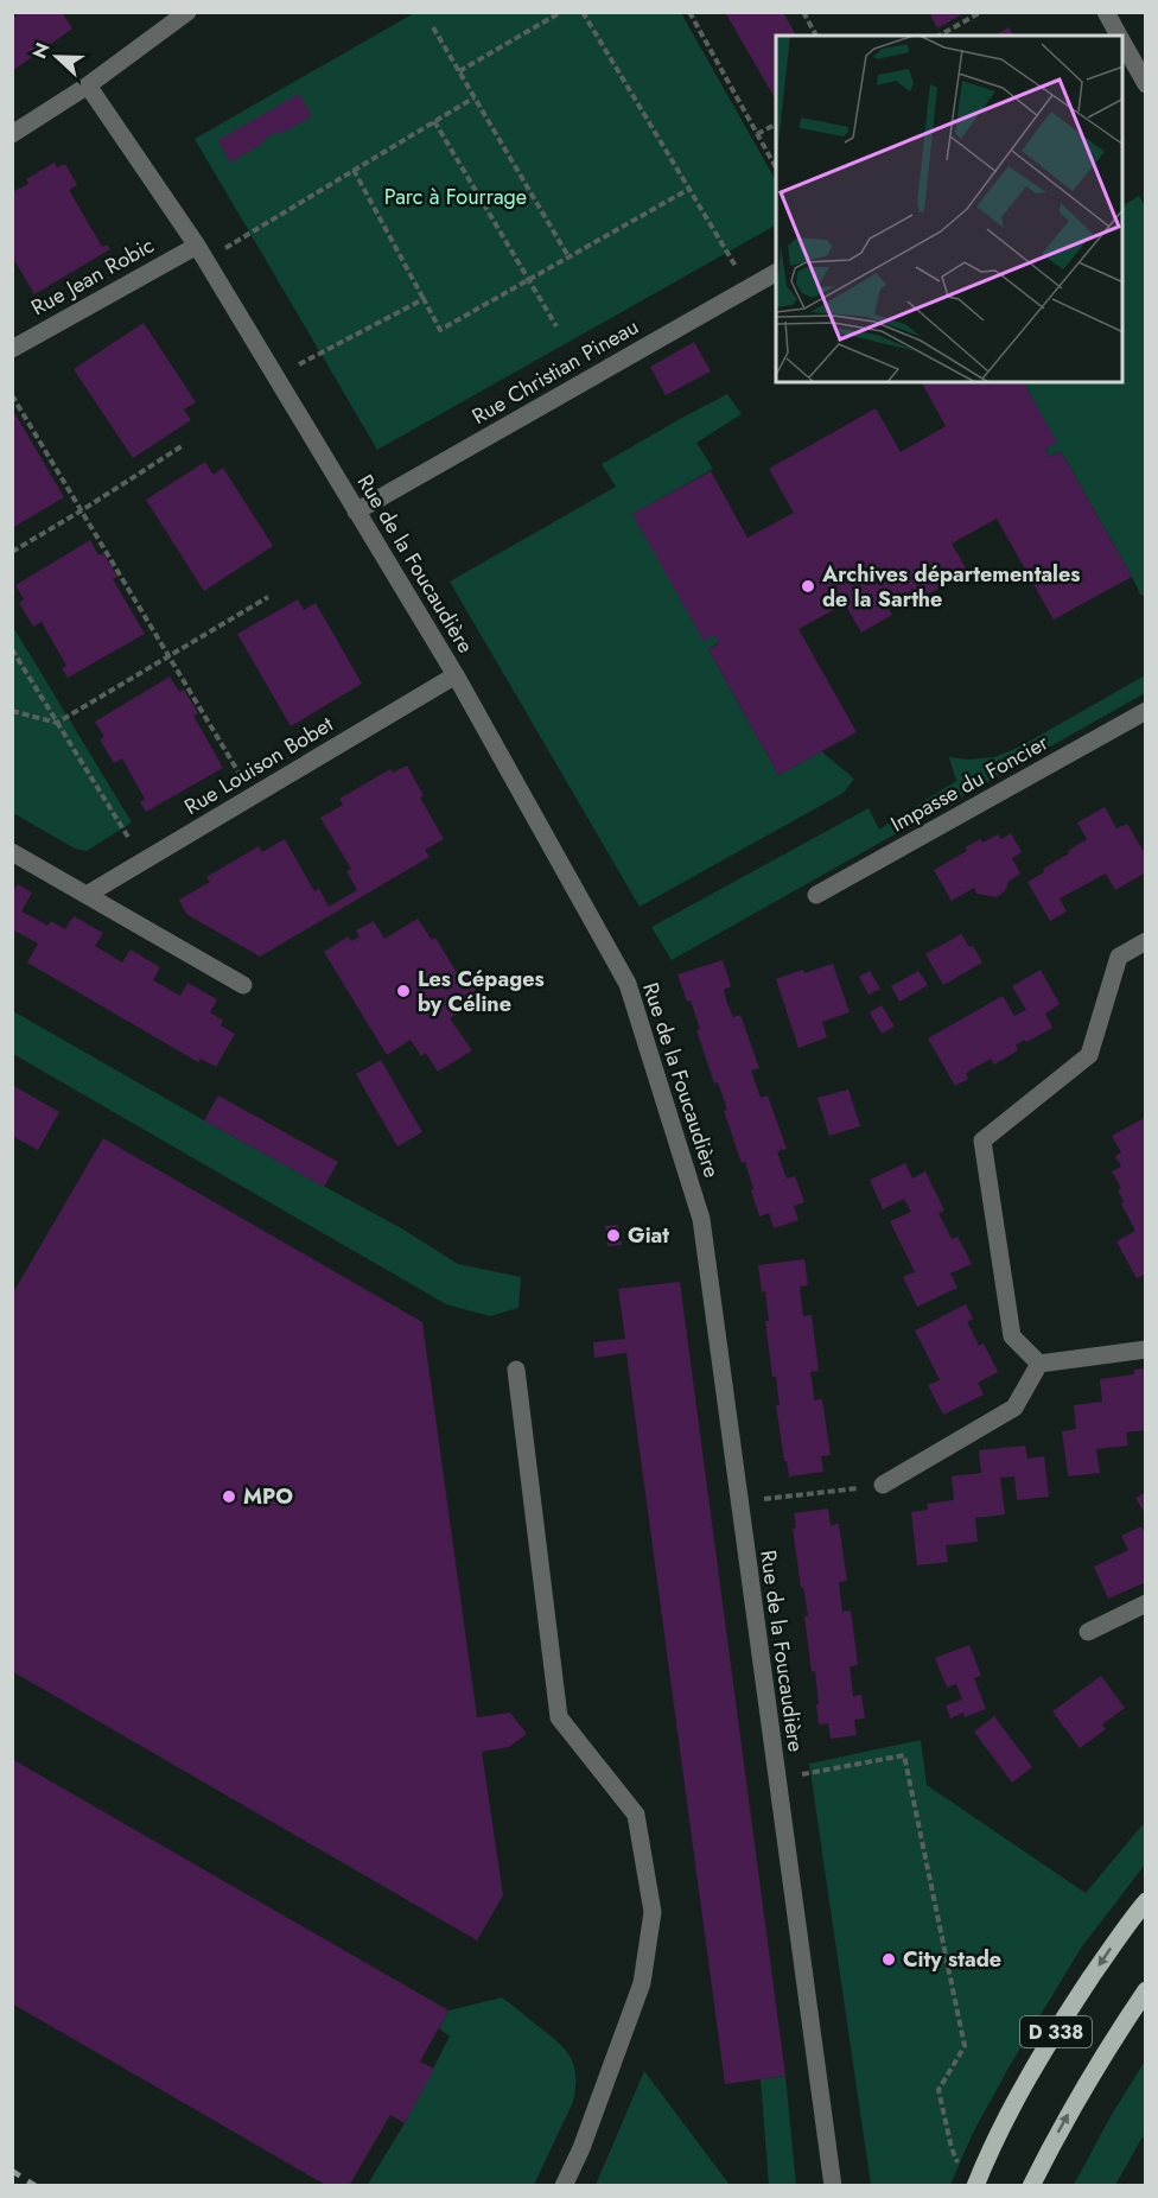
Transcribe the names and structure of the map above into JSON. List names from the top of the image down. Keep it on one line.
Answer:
{"streets":{"main road":["D 338"],"street":["Rue Jean Robic","Rue Christian Pineau","Rue de la Foucaudière","Rue Louison Bobet","Impasse du Foncier"]},"crossings":[["Rue Jean Robic","Rue de la Foucaudière"],["Rue Christian Pineau","Rue de la Foucaudière"],["Rue de la Foucaudière","Rue Louison Bobet"]],"parks":["Parc à Fourrage"],"places":["Archives départementales de la Sarthe","Les Cépages by Céline","Giat","MPO","City stade"],"north":"left"}
